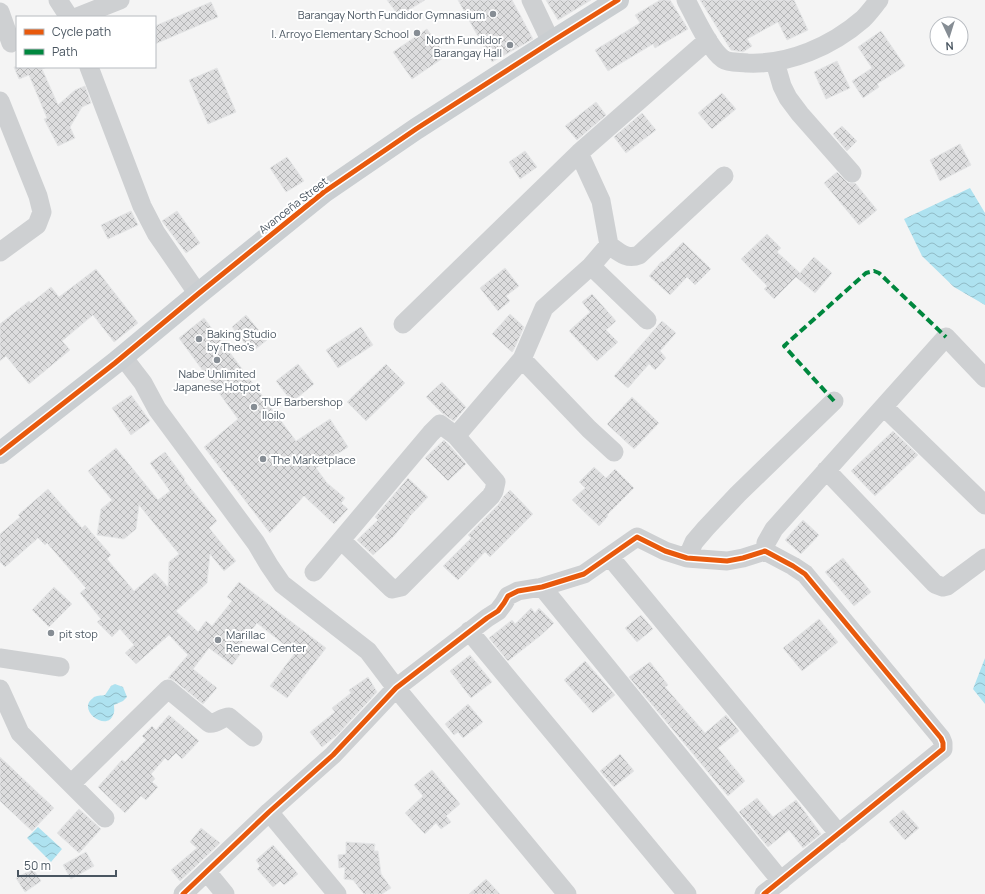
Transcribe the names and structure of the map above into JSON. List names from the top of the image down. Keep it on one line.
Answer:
{"streets":{"main road":["Avanceña Street"]},"places":["Barangay North Fundidor Gymnasium","I. Arroyo Elementary School","North Fundidor Barangay Hall","Baking Studio by Theo's","Nabe Unlimited Japanese Hotpot","TUF Barbershop Iloilo","The Marketplace","pit stop","Marillac Renewal Center"],"legend":["Cycle path","Path"],"scale_bar":"50 m","north":"bottom"}
